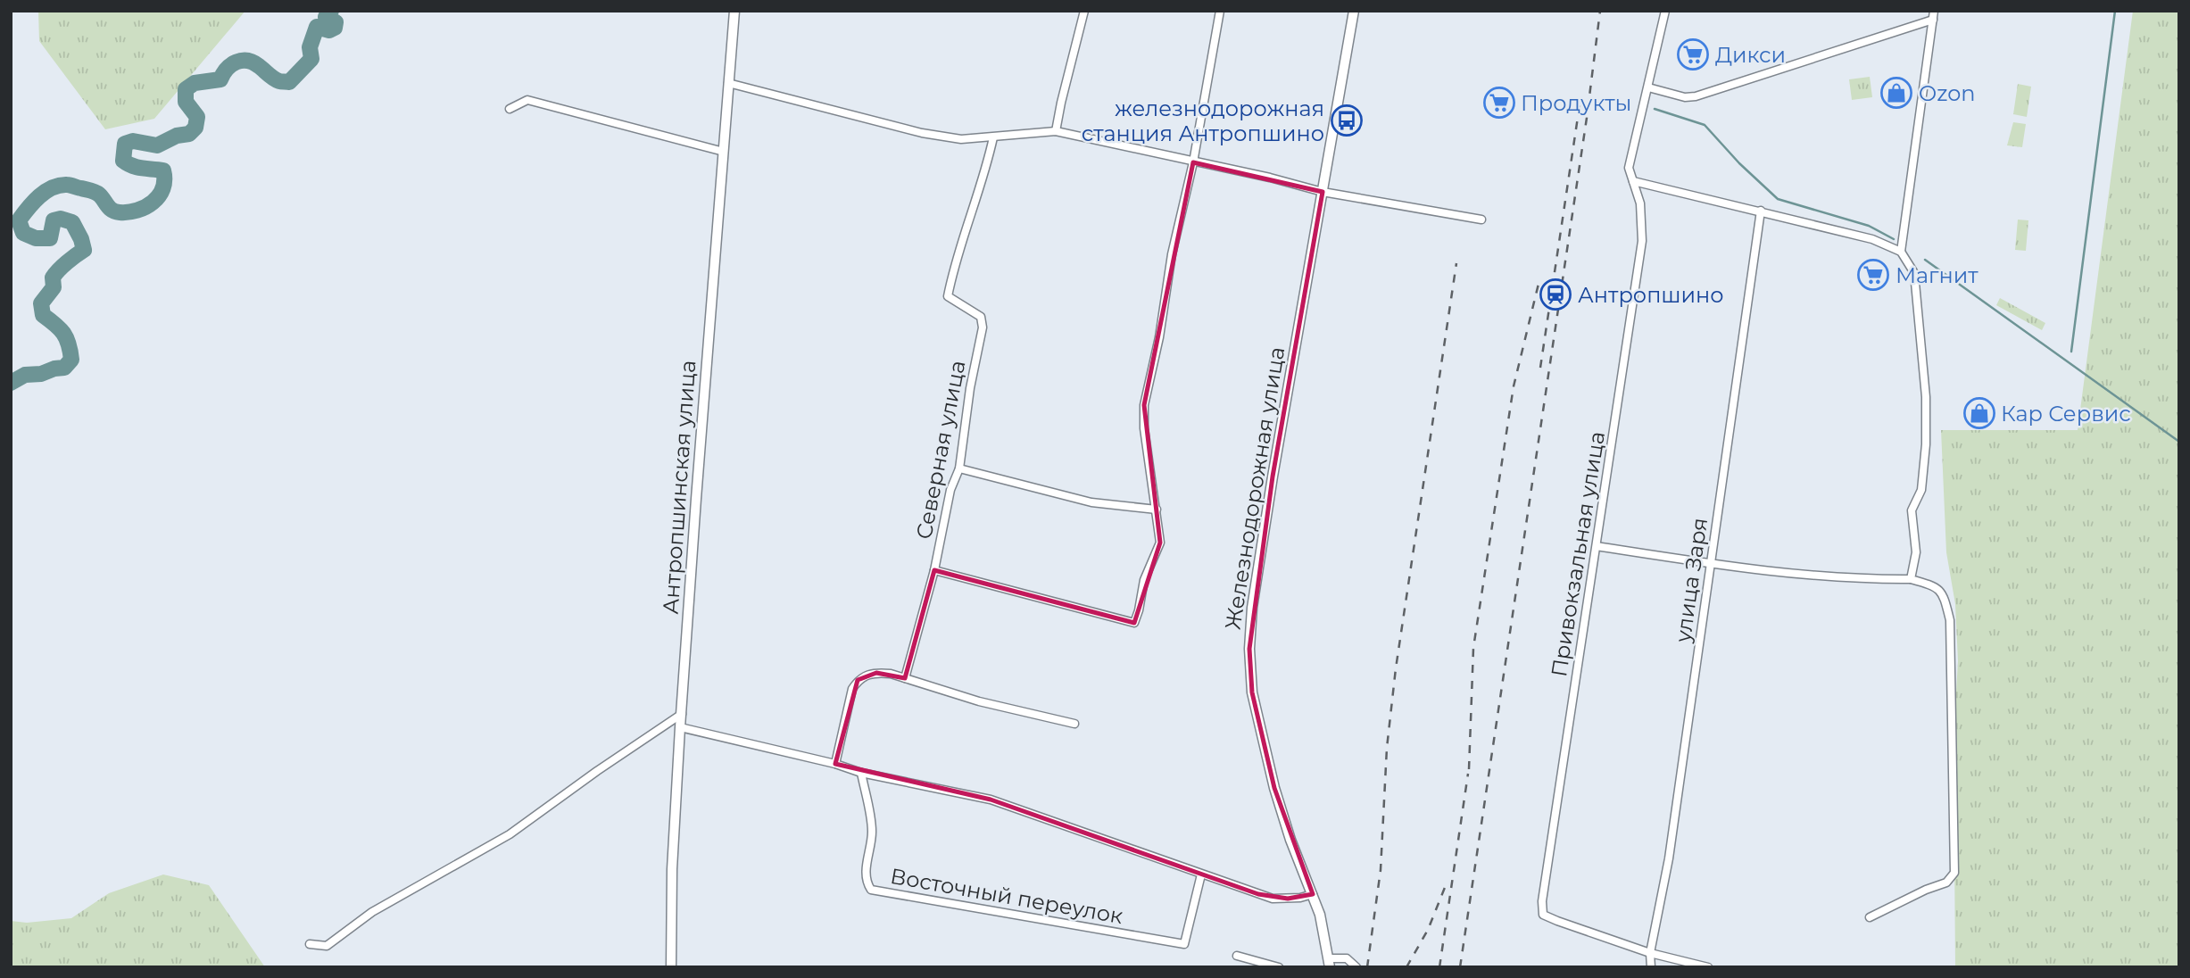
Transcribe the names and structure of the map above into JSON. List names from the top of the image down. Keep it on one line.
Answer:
{"streets":{"street":["Северная улица","Антропшинская улица","Железнодорожная улица","Привокзальная улица","улица Заря","Восточный переулок"]},"crossings":[["Привокзальная улица","улица Заря"]],"places":{"supermarket":["Дикси","Продукты","Магнит"],"shop":["Ozon","Кар Сервис"],"bus stop":["железнодорожная станция Антропшино"],"station":["Антропшино"]}}
